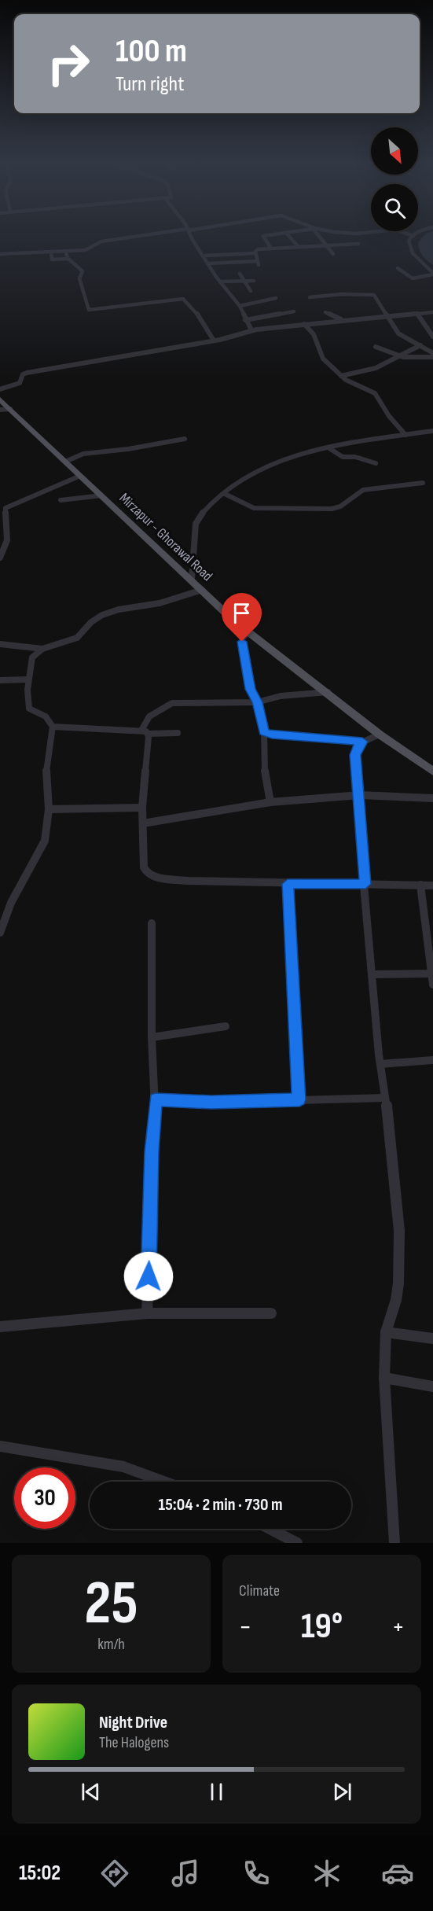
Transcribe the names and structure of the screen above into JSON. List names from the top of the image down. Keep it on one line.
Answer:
{"streets":{"main road":["Mirzapur - Ghorawal Road"]},"north":"bottom right","page":{"turn":["100 m","Turn right"],"limit":"30","trip":"15:04 · 2 min · 730 m","tile":[["25","km/h"],"Climate"],"heat":["−","19°","+"],"song":["Night Drive","The Halogens"],"tabs":"15:02"}}
